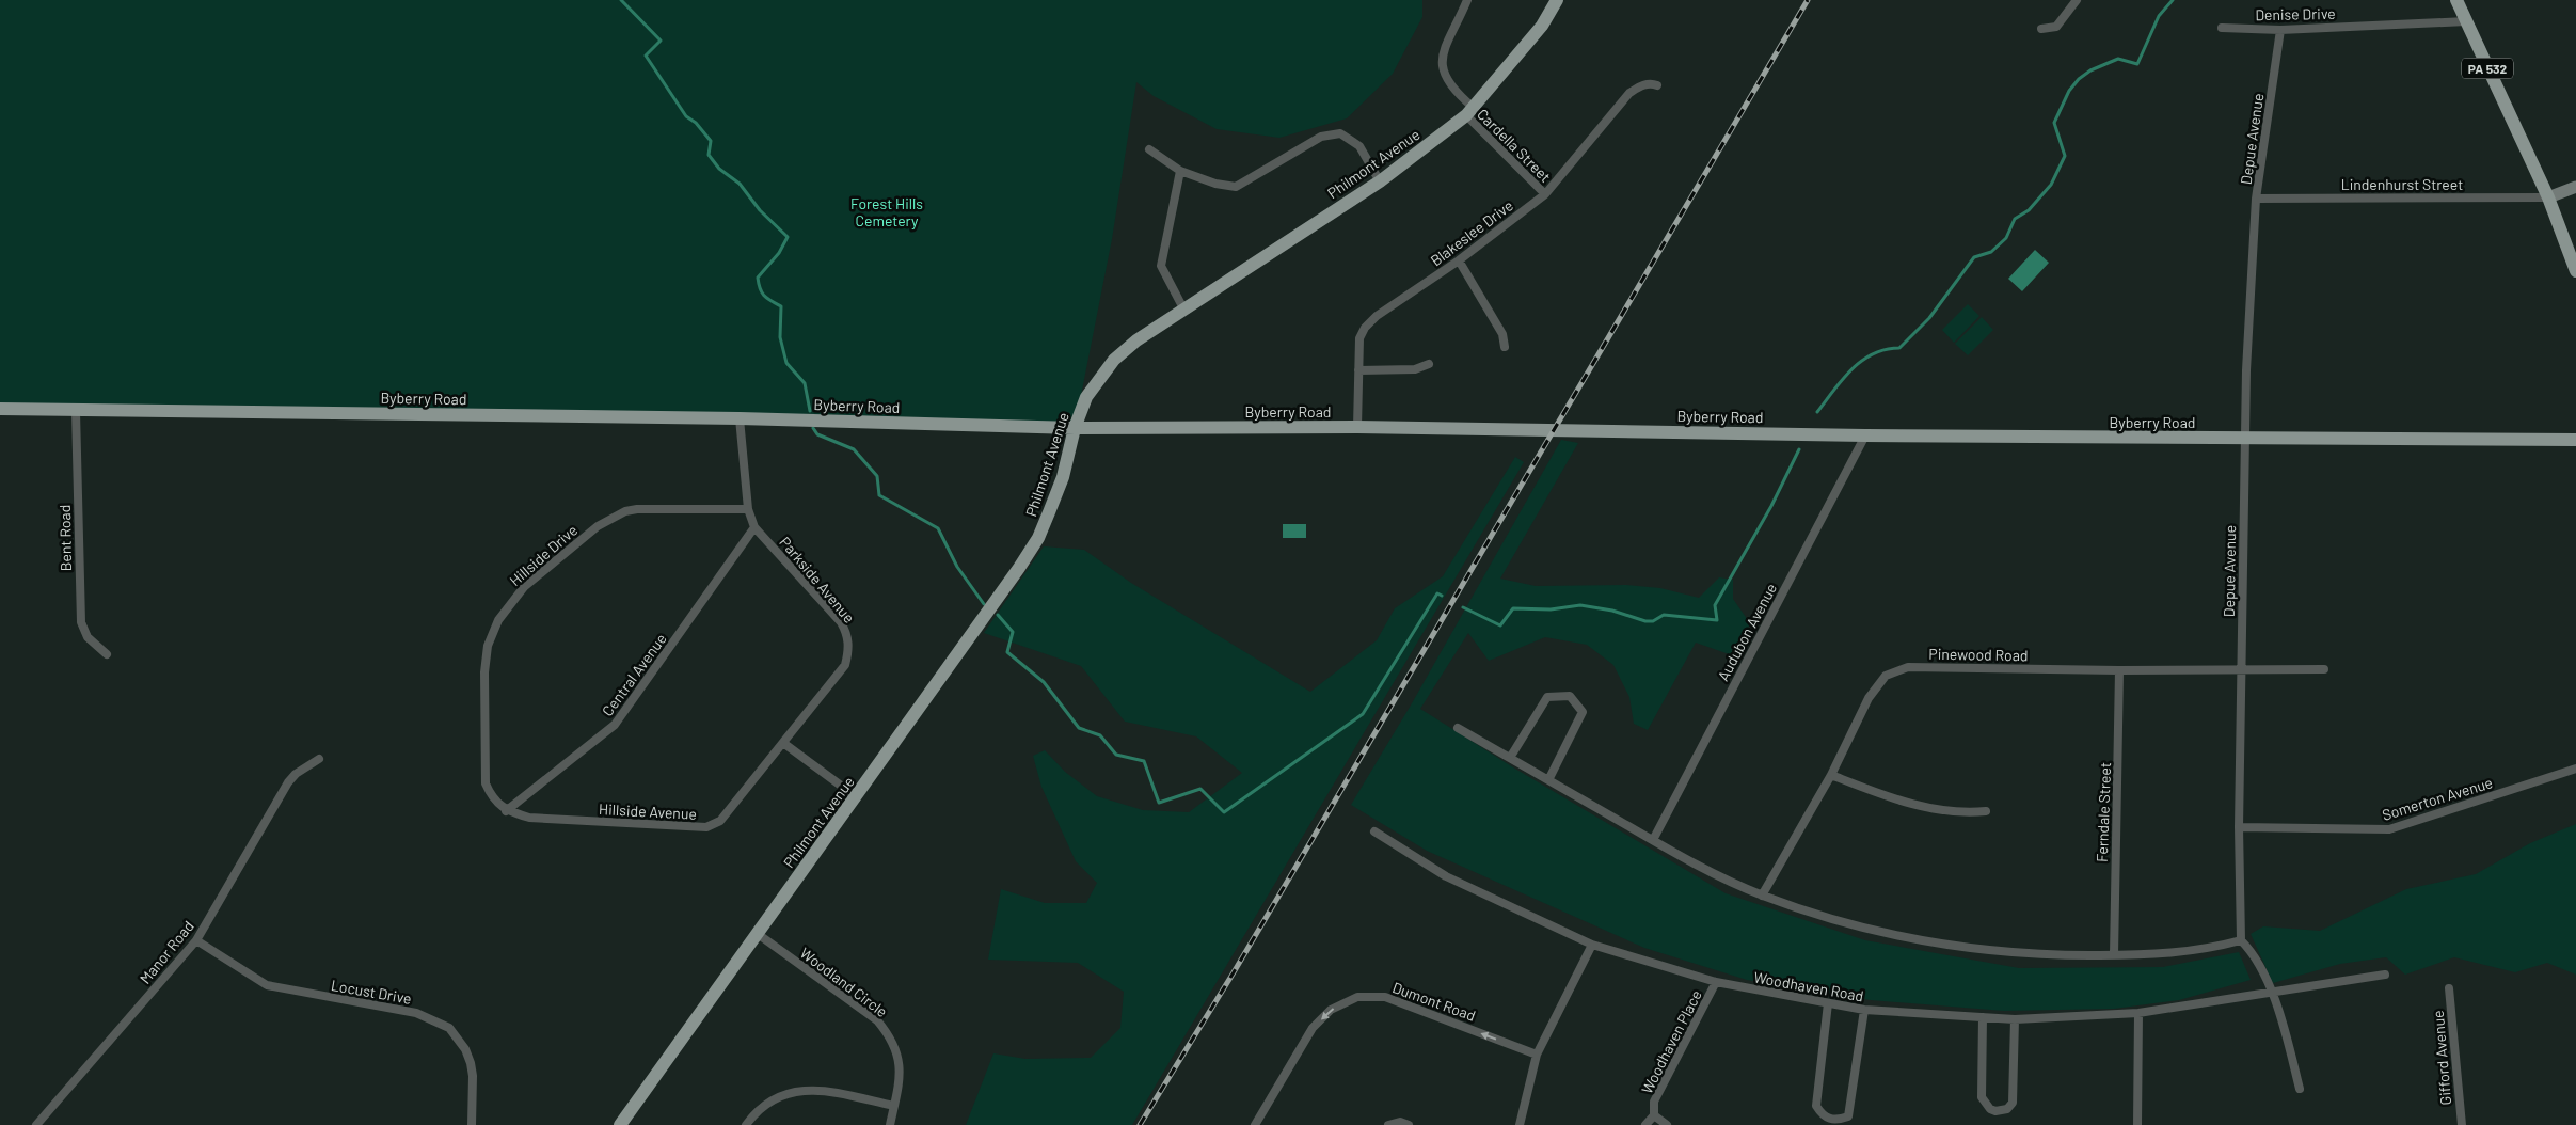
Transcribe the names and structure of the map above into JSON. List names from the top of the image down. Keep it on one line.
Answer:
{"streets":{"main road":["PA 532","Philmont Avenue","Byberry Road"],"street":["Denise Drive","Depue Avenue","Cardella Street","Lindenhurst Street","Blakeslee Drive","Bent Road","Hillside Drive","Parkside Avenue","Audubon Avenue","Pinewood Road","Central Avenue","Somerton Avenue","Hillside Avenue","Ferndale Street","Manor Road","Woodland Circle","Woodhaven Road","Locust Drive","Dumont Road","Woodhaven Place","Gifford Avenue"]},"crossings":[["Denise Drive","PA 532"],["Denise Drive","Depue Avenue"],["PA 532","Lindenhurst Street"],["Depue Avenue","Lindenhurst Street"],["Depue Avenue","Byberry Road"],["Depue Avenue","Pinewood Road"],["Depue Avenue","Somerton Avenue"],["Cardella Street","Philmont Avenue"],["Cardella Street","Blakeslee Drive"],["Philmont Avenue","Byberry Road"],["Philmont Avenue","Woodland Circle"],["Blakeslee Drive","Byberry Road"],["Byberry Road","Bent Road"],["Byberry Road","Parkside Avenue"],["Byberry Road","Audubon Avenue"],["Hillside Drive","Parkside Avenue"],["Hillside Drive","Central Avenue"],["Hillside Drive","Hillside Avenue"],["Parkside Avenue","Central Avenue"],["Parkside Avenue","Hillside Avenue"],["Pinewood Road","Ferndale Street"],["Central Avenue","Hillside Avenue"],["Manor Road","Locust Drive"],["Woodhaven Road","Woodhaven Place"]],"one_way":["Dumont Road"],"parks":["Forest Hills Cemetery"]}
